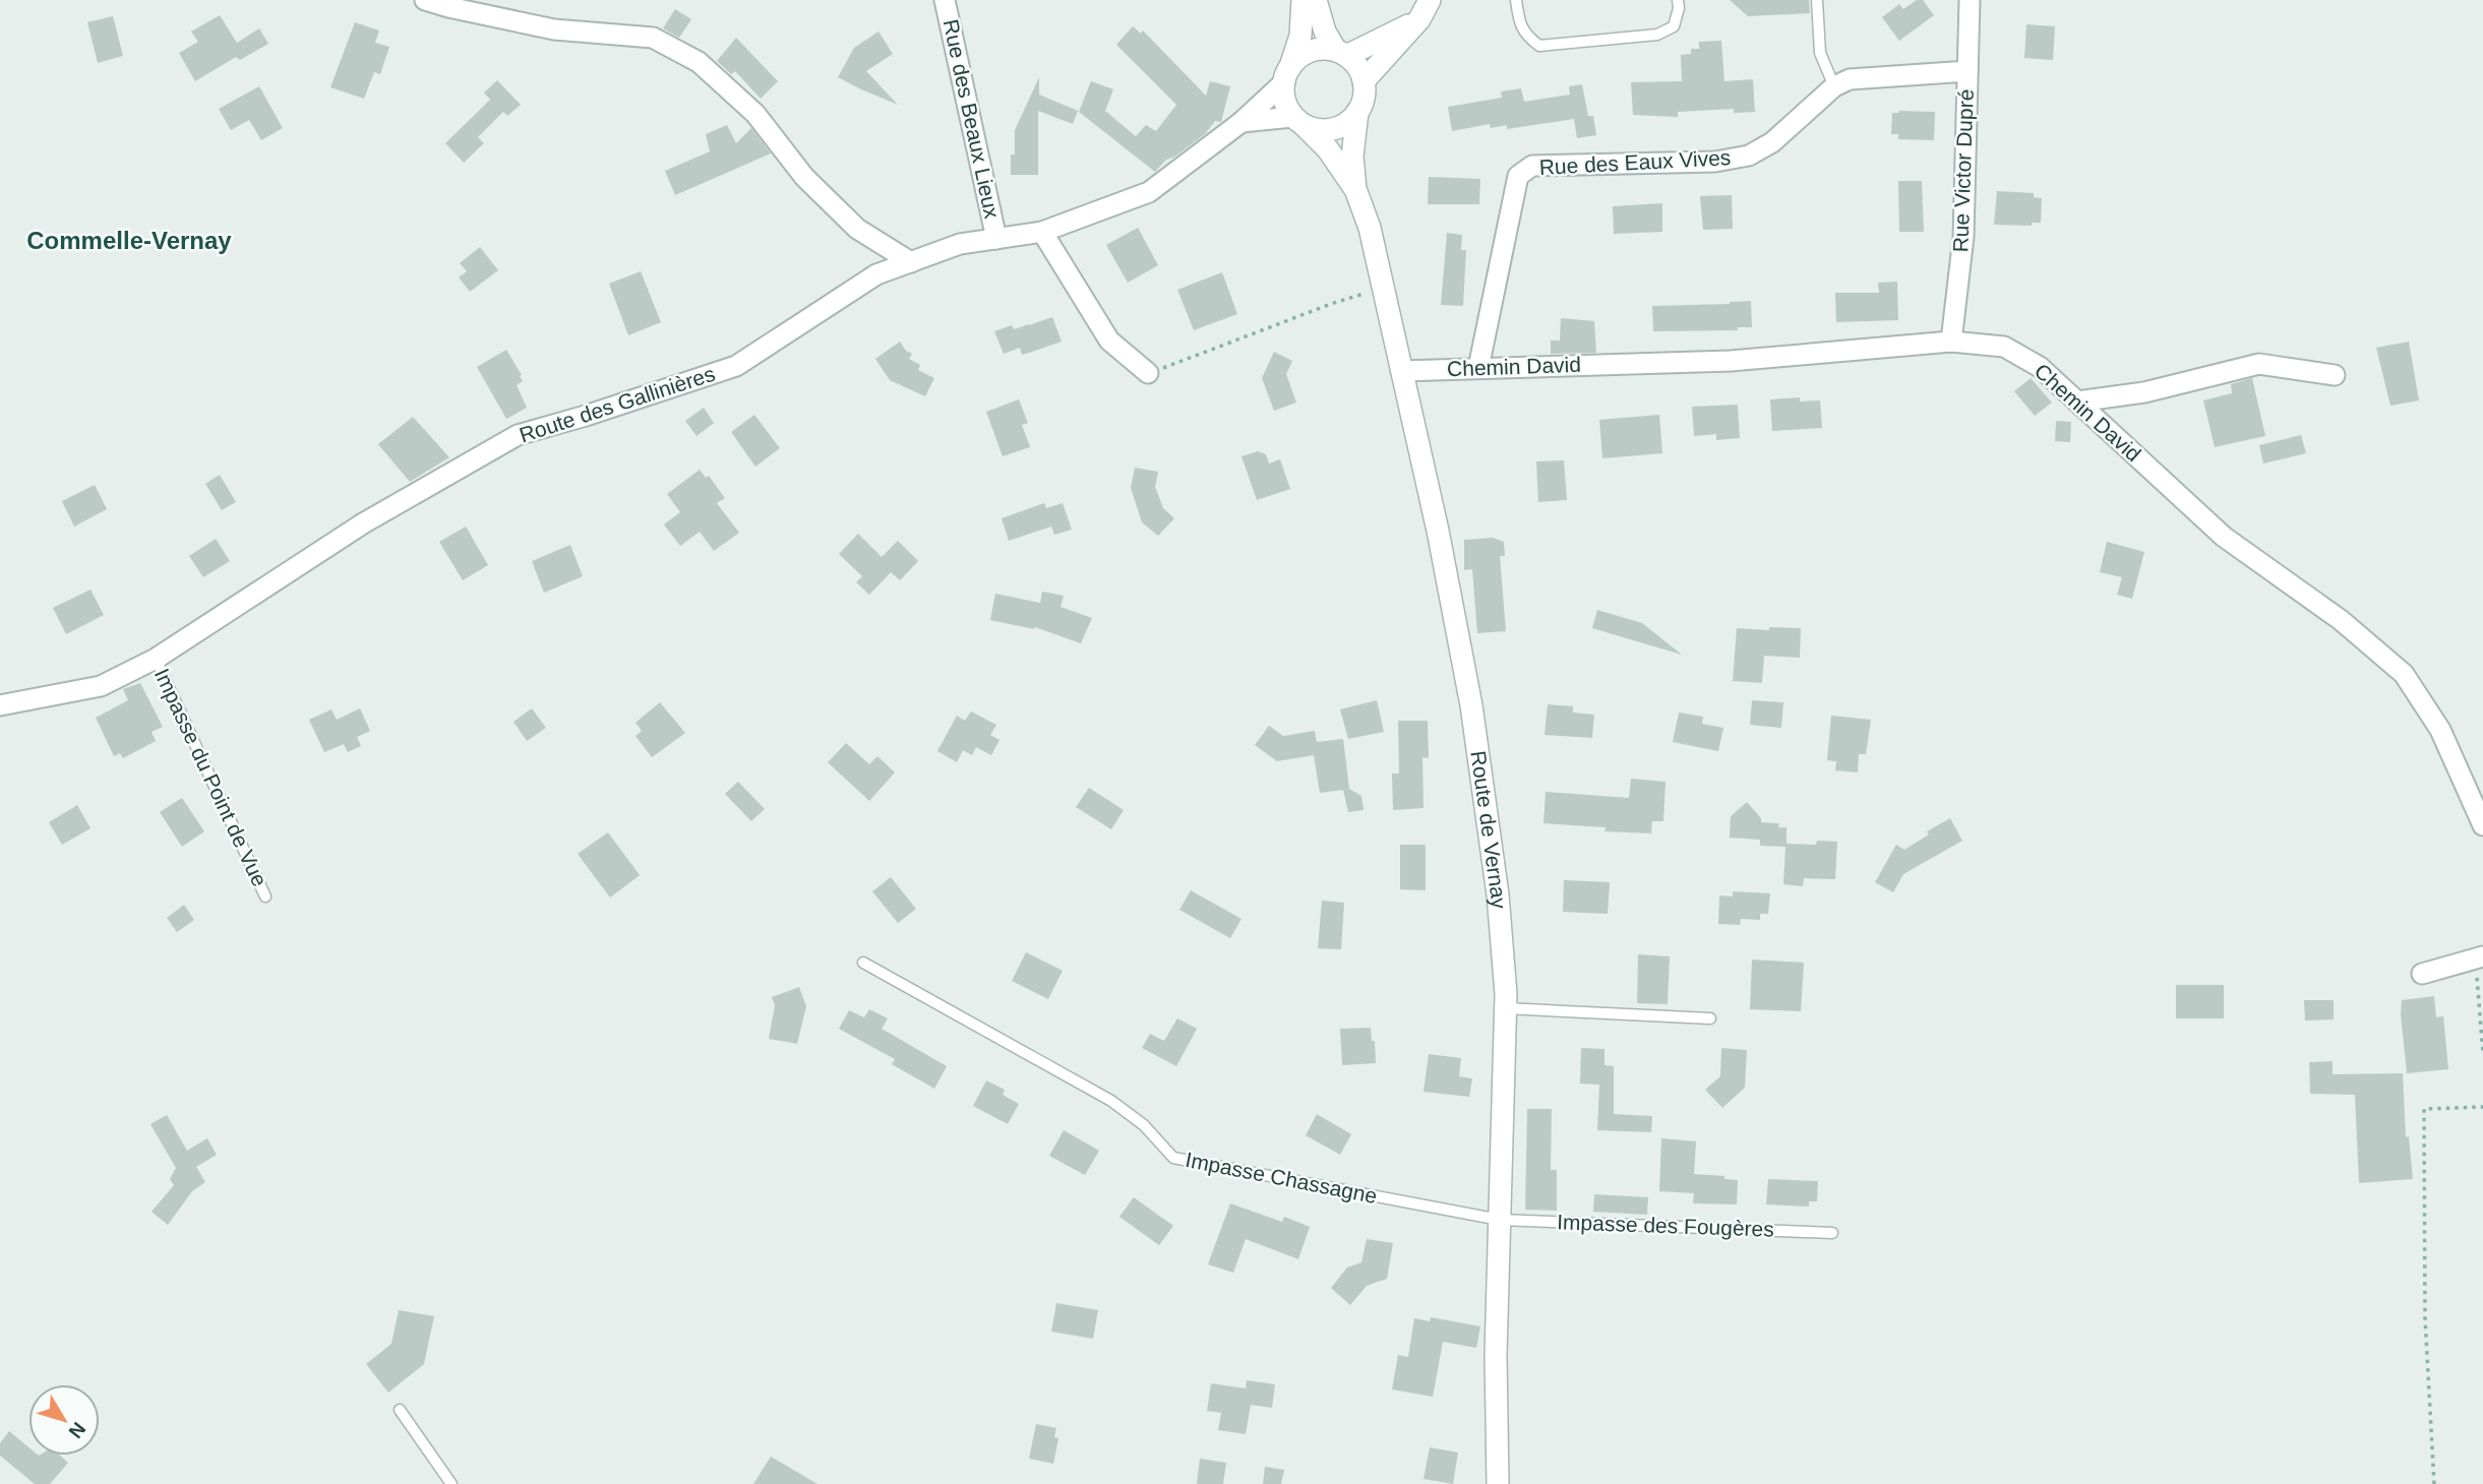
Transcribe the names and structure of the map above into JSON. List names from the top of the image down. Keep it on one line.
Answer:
{"streets":{"street":["Rue des Beaux Lieux","Rue des Eaux Vives","Rue Victor Dupré","Chemin David","Route des Gallinières","Route de Vernay"],"lane":["Impasse du Point de Vue","Impasse Chassagne","Impasse des Fougères"]},"crossings":[["Rue des Beaux Lieux","Route des Gallinières"],["Rue des Eaux Vives","Rue Victor Dupré"],["Rue des Eaux Vives","Chemin David"],["Rue Victor Dupré","Chemin David"],["Chemin David","Route de Vernay"],["Route des Gallinières","Impasse du Point de Vue"],["Route des Gallinières","Route de Vernay"],["Route de Vernay","Impasse Chassagne"],["Route de Vernay","Impasse des Fougères"],["Impasse Chassagne","Impasse des Fougères"]],"districts":["Commelle-Vernay"],"north":"bottom right"}
